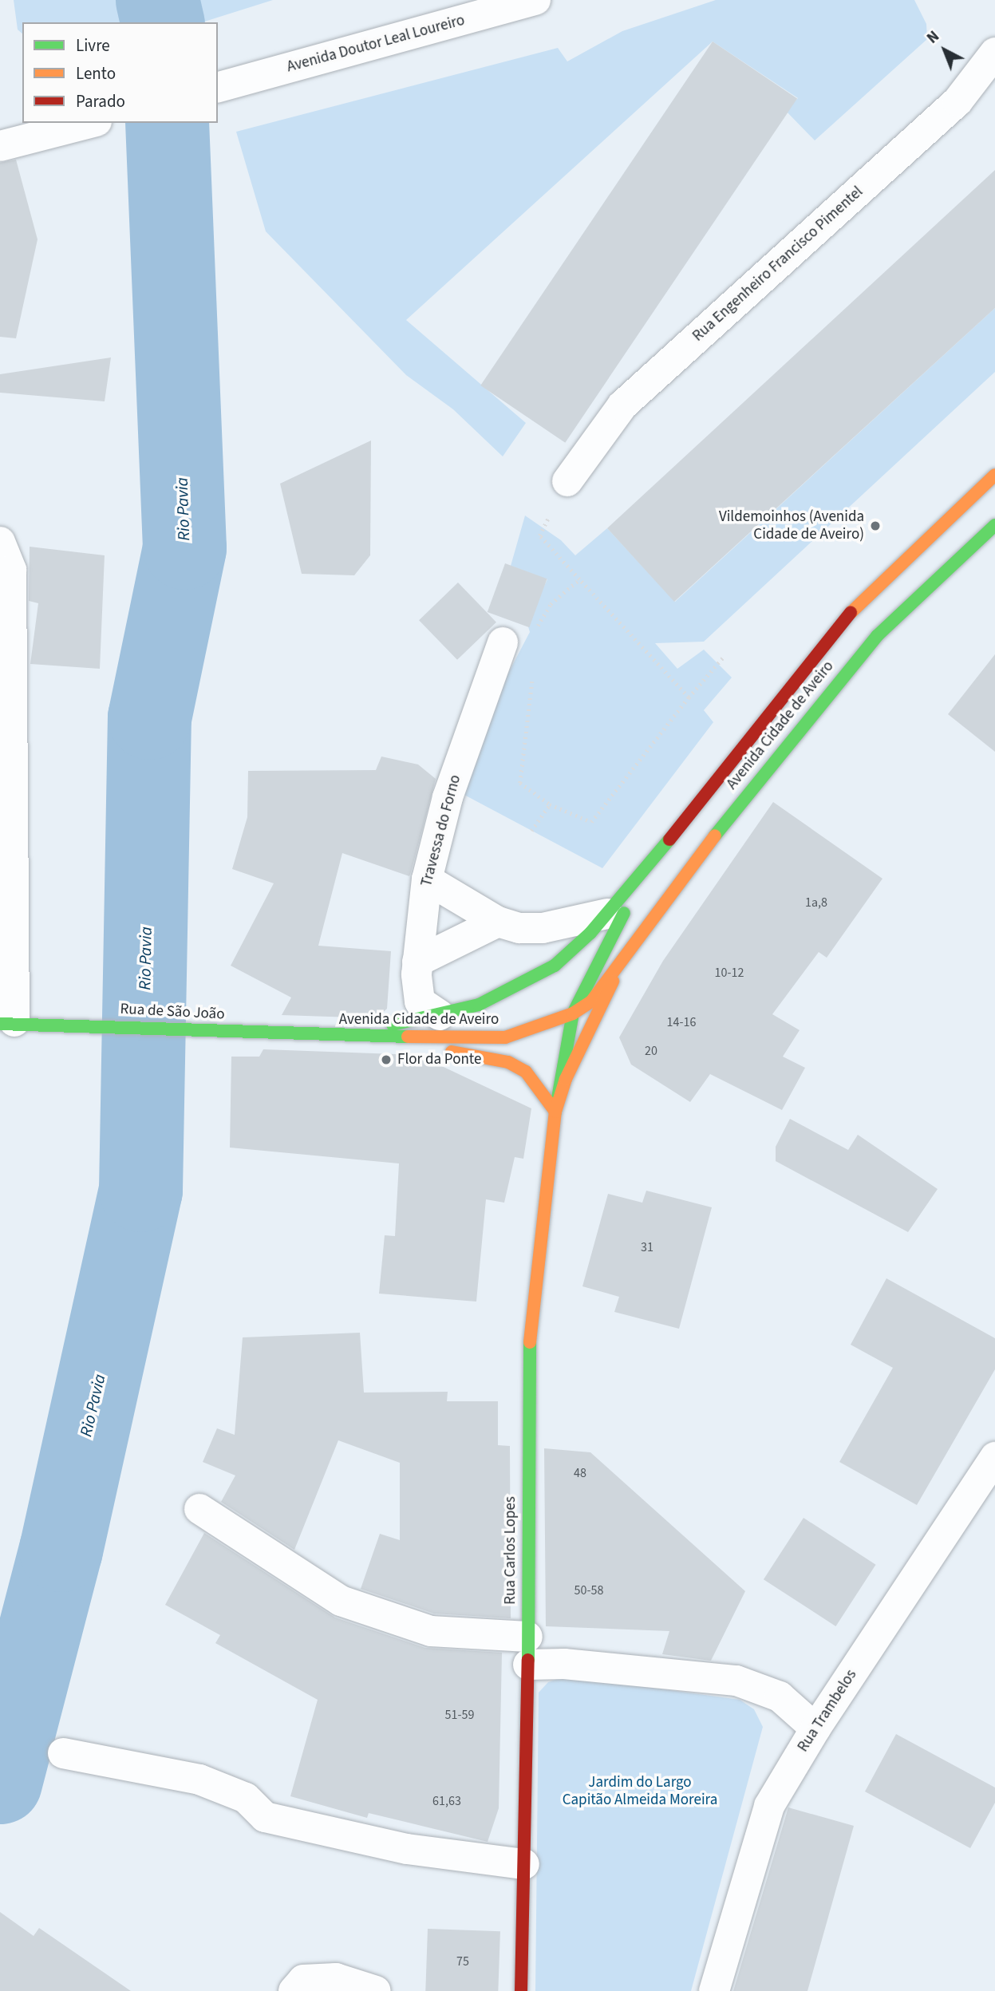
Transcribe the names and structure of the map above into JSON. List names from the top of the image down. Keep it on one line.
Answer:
{"streets":{"main road":["Avenida Cidade de Aveiro","Rua de São João","Rua Carlos Lopes"],"street":["Avenida Doutor Leal Loureiro","Rua Engenheiro Francisco Pimentel","Travessa do Forno","Rua Trambelos"]},"crossings":[["Avenida Cidade de Aveiro","Travessa do Forno"],["Avenida Cidade de Aveiro","Rua de São João"],["Avenida Cidade de Aveiro","Rua Carlos Lopes"]],"water":["Rio Pavia"],"parks":["Jardim do Largo Capitão Almeida Moreira"],"places":["Vildemoinhos (Avenida Cidade de Aveiro)","Flor da Ponte"],"house_numbers":["1a,8","10-12","14-16","20","31","48","50-58","51-59","61,63","75"],"legend":["Livre","Lento","Parado"],"north":"top left"}
